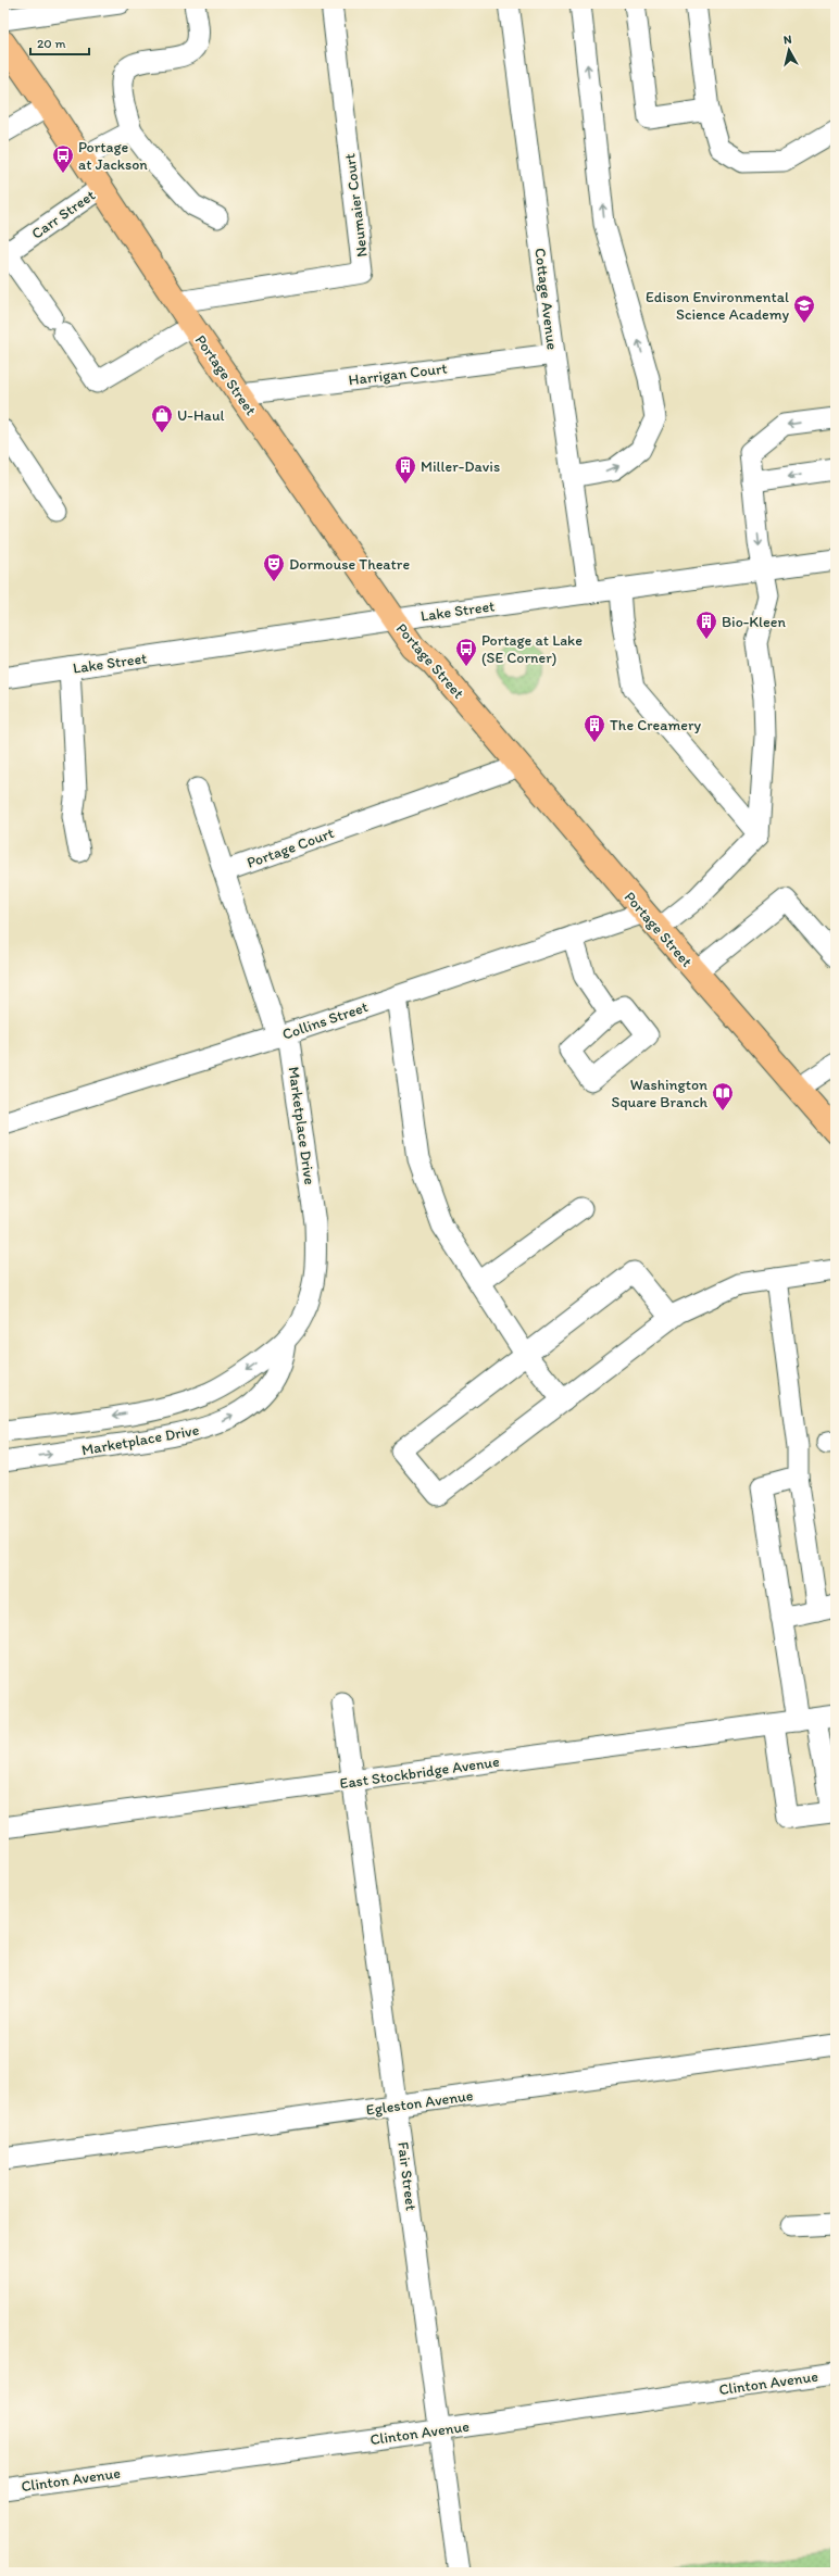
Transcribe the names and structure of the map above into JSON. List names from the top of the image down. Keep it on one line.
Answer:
{"streets":{"main road":["Portage Street"],"street":["Neumaier Court","Carr Street","Cottage Avenue","Harrigan Court","Lake Street","Portage Court","Collins Street","Marketplace Drive","East Stockbridge Avenue","Egleston Avenue","Fair Street","Clinton Avenue"]},"crossings":[["Neumaier Court","Portage Street"],["Carr Street","Portage Street"],["Cottage Avenue","Harrigan Court"],["Cottage Avenue","Lake Street"],["Harrigan Court","Portage Street"],["Portage Street","Lake Street"],["Portage Street","Portage Court"],["Portage Street","Collins Street"],["Collins Street","Marketplace Drive"],["East Stockbridge Avenue","Fair Street"],["Egleston Avenue","Fair Street"],["Fair Street","Clinton Avenue"]],"places":{"bus stop":["Portage at Jackson","Portage at Lake (SE Corner)"],"school or university":["Edison Environmental Science Academy"],"shop":["U-Haul"],"building":["Miller-Davis","Bio-Kleen","The Creamery"],"theatre":["Dormouse Theatre"],"library":["Washington Square Branch"]},"scale_bar":"20 m","north":"top"}
